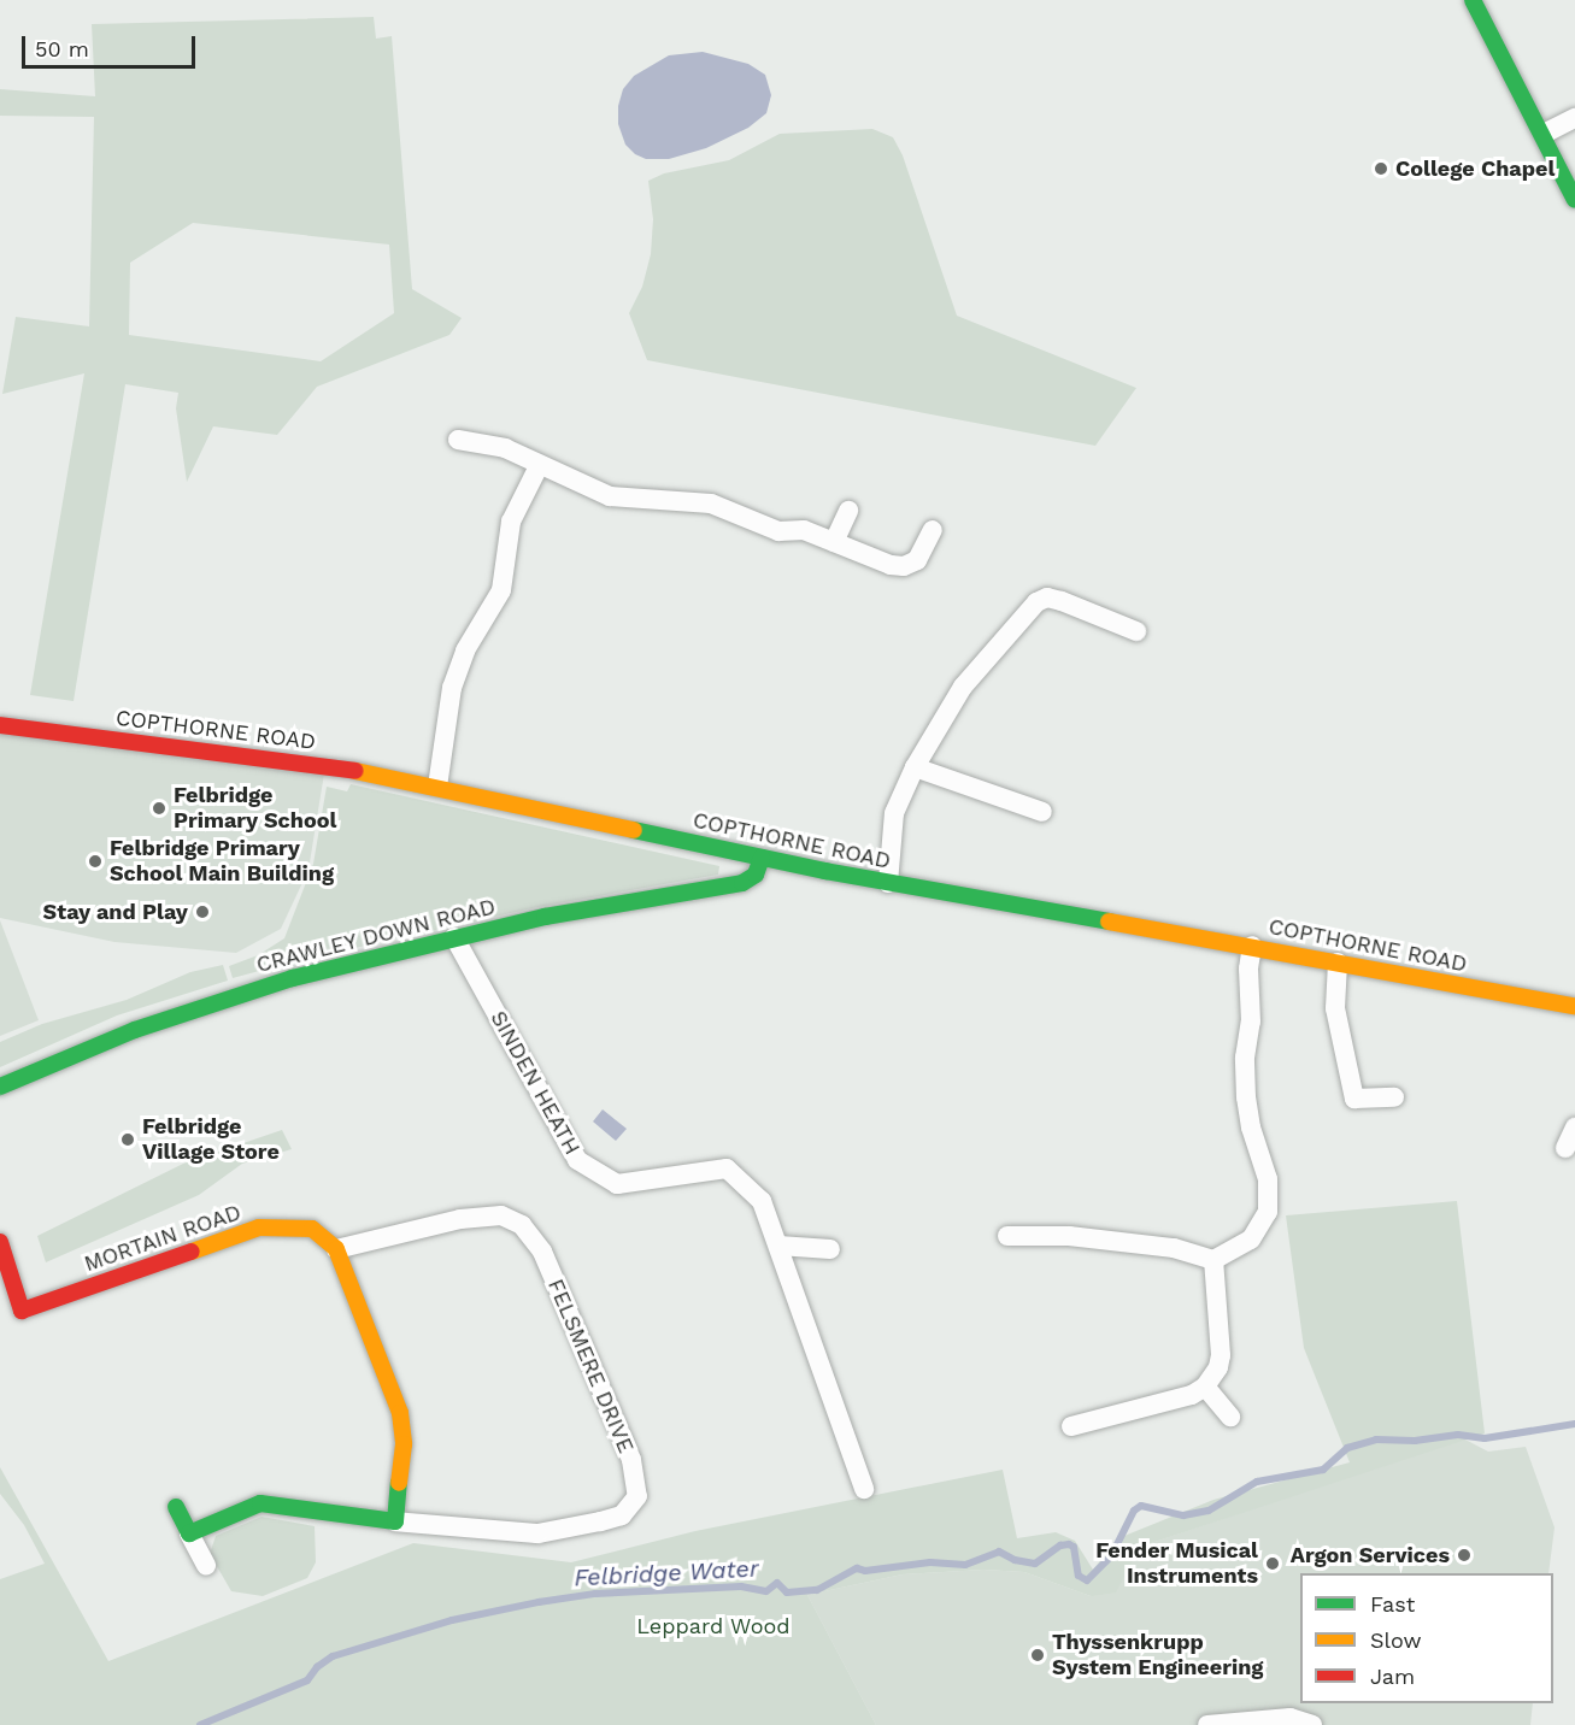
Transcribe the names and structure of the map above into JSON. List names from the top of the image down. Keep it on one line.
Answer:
{"streets":{"main road":["COPTHORNE ROAD","CRAWLEY DOWN ROAD","MORTAIN ROAD"],"street":["SINDEN HEATH","FELSMERE DRIVE"]},"crossings":[["COPTHORNE ROAD","CRAWLEY DOWN ROAD"],["CRAWLEY DOWN ROAD","SINDEN HEATH"],["MORTAIN ROAD","FELSMERE DRIVE"]],"water":["Felbridge Water"],"parks":["Leppard Wood"],"places":["College Chapel","Felbridge Primary School","Felbridge Primary School Main Building","Stay and Play","Felbridge Village Store","Argon Services","Fender Musical Instruments","Thyssenkrupp System Engineering"],"legend":["Fast","Slow","Jam"],"scale_bar":"50 m"}
